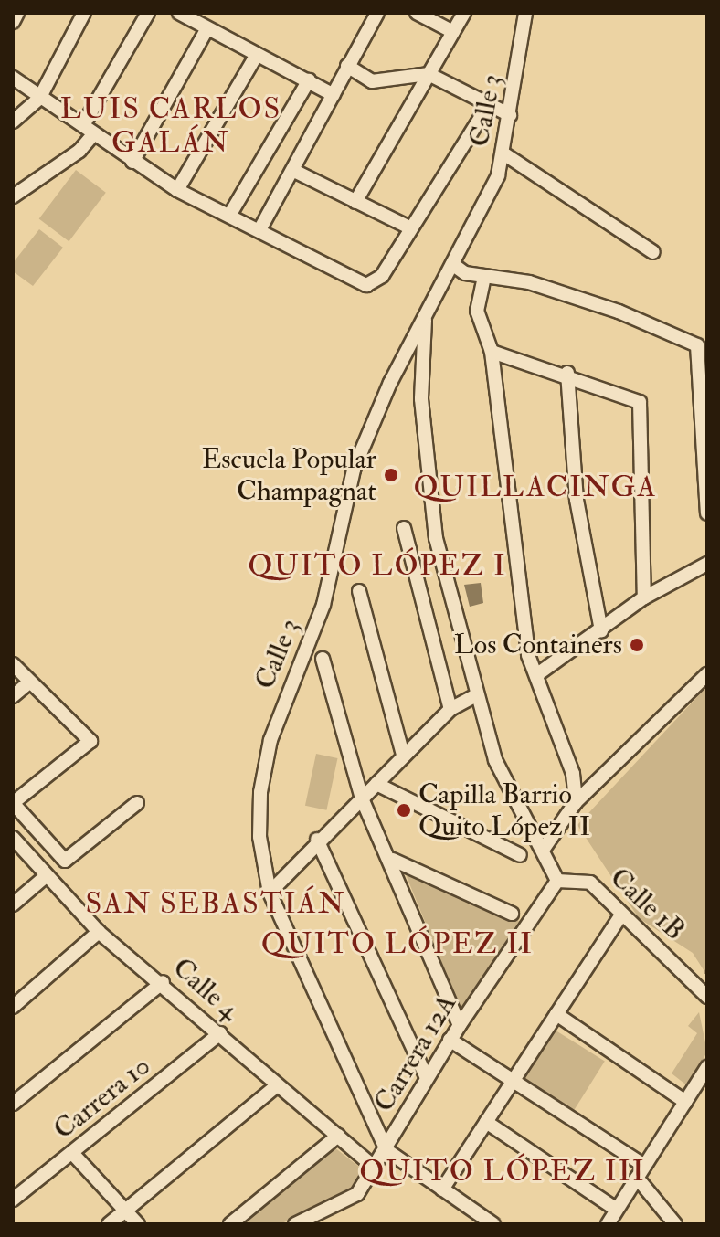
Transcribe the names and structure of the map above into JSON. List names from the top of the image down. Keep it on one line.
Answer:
{"streets":{"street":["Calle 3","Calle 1B","Calle 4","Carrera 12A","Carrera 10"]},"crossings":[["Calle 3","Carrera 12A"],["Calle 1B","Carrera 12A"],["Calle 4","Carrera 12A"],["Calle 4","Carrera 10"]],"districts":["LUIS CARLOS GALÁN","QUILLACINGA","QUITO LÓPEZ I","SAN SEBASTIÁN","QUITO LÓPEZ II","QUITO LÓPEZ III"],"places":["Escuela Popular Champagnat","Los Containers","Capilla Barrio Quito López II"]}
